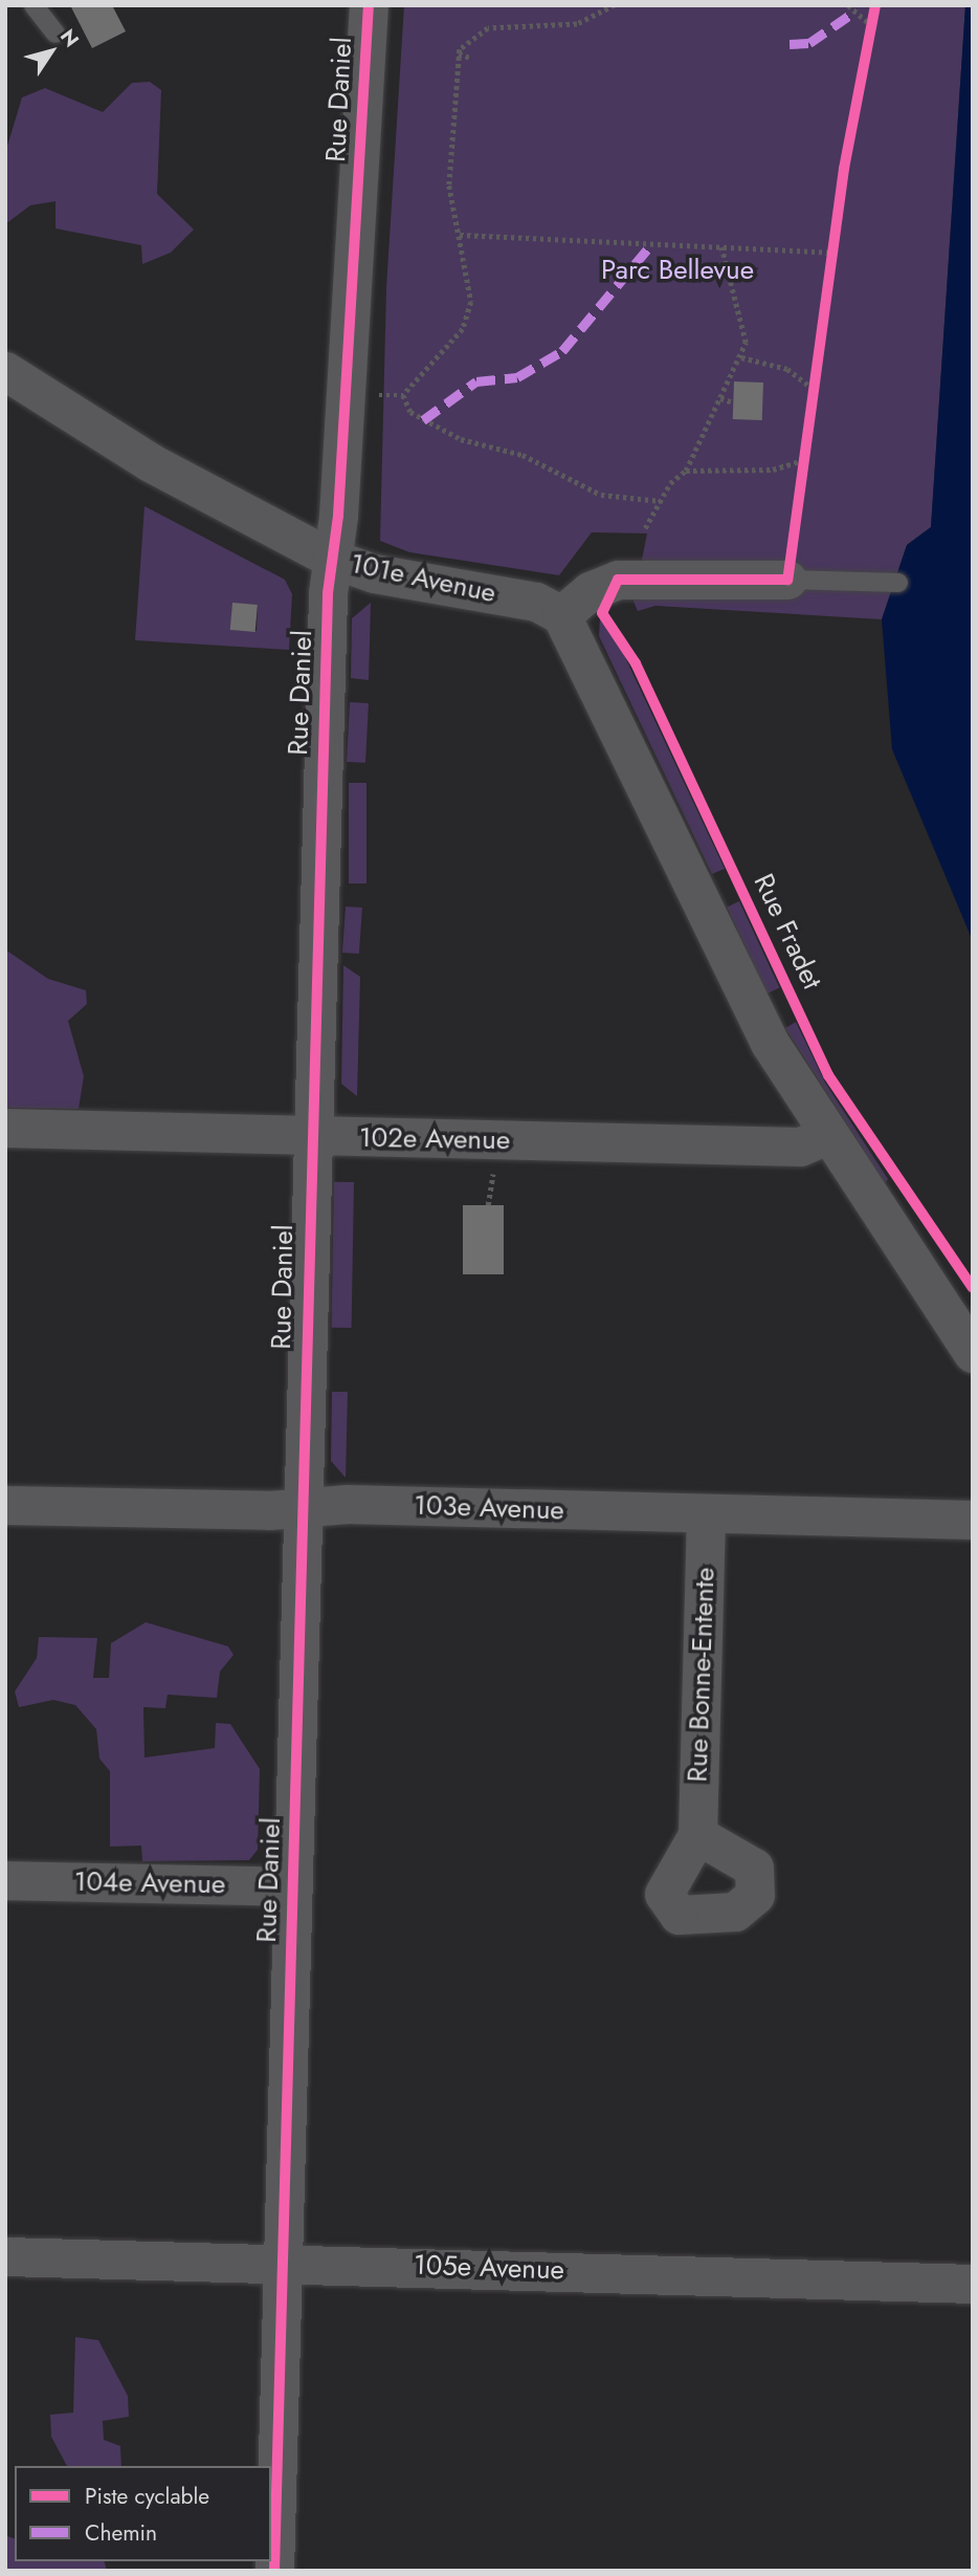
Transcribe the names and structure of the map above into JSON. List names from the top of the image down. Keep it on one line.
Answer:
{"streets":{"street":["Rue Daniel","101e Avenue","102e Avenue","103e Avenue","Rue Bonne-Entente","104e Avenue","105e Avenue"],"cycle path":["Rue Fradet"]},"crossings":[["Rue Daniel","101e Avenue"],["Rue Daniel","102e Avenue"],["Rue Daniel","103e Avenue"],["Rue Daniel","104e Avenue"],["Rue Daniel","105e Avenue"],["103e Avenue","Rue Bonne-Entente"]],"parks":["Parc Bellevue"],"legend":["Piste cyclable","Chemin"],"north":"top right"}
